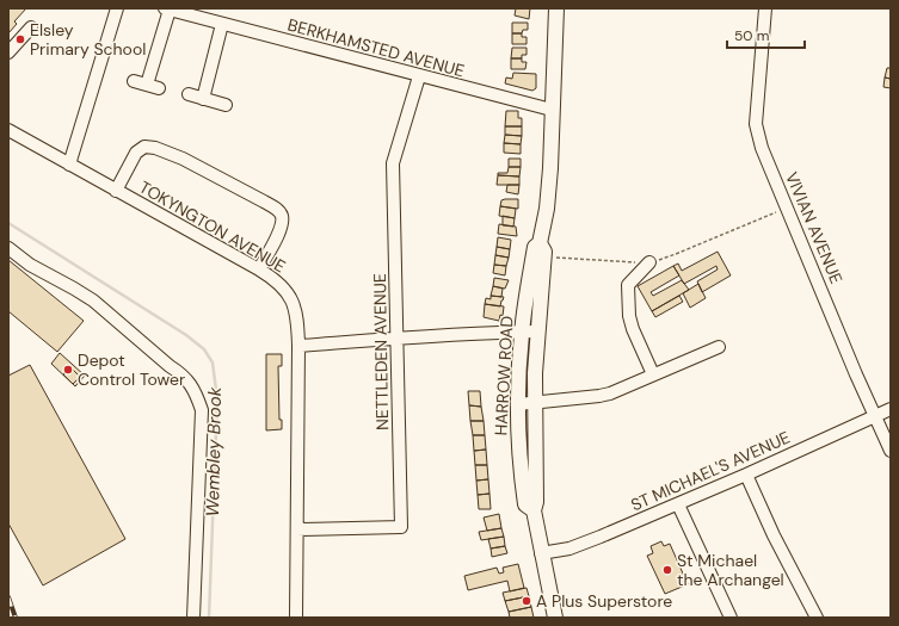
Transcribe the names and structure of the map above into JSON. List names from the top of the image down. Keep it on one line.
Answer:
{"streets":{"main road":["HARROW ROAD"],"street":["BERKHAMSTED AVENUE","TOKYNGTON AVENUE","VIVIAN AVENUE","NETTLEDEN AVENUE","ST MICHAEL'S AVENUE"]},"crossings":[["BERKHAMSTED AVENUE","NETTLEDEN AVENUE"],["BERKHAMSTED AVENUE","HARROW ROAD"],["TOKYNGTON AVENUE","NETTLEDEN AVENUE"],["VIVIAN AVENUE","ST MICHAEL'S AVENUE"],["HARROW ROAD","ST MICHAEL'S AVENUE"]],"water":["Wembley Brook"],"places":["Elsley Primary School","Depot Control Tower","St Michael the Archangel","A Plus Superstore"],"scale_bar":"50 m"}
